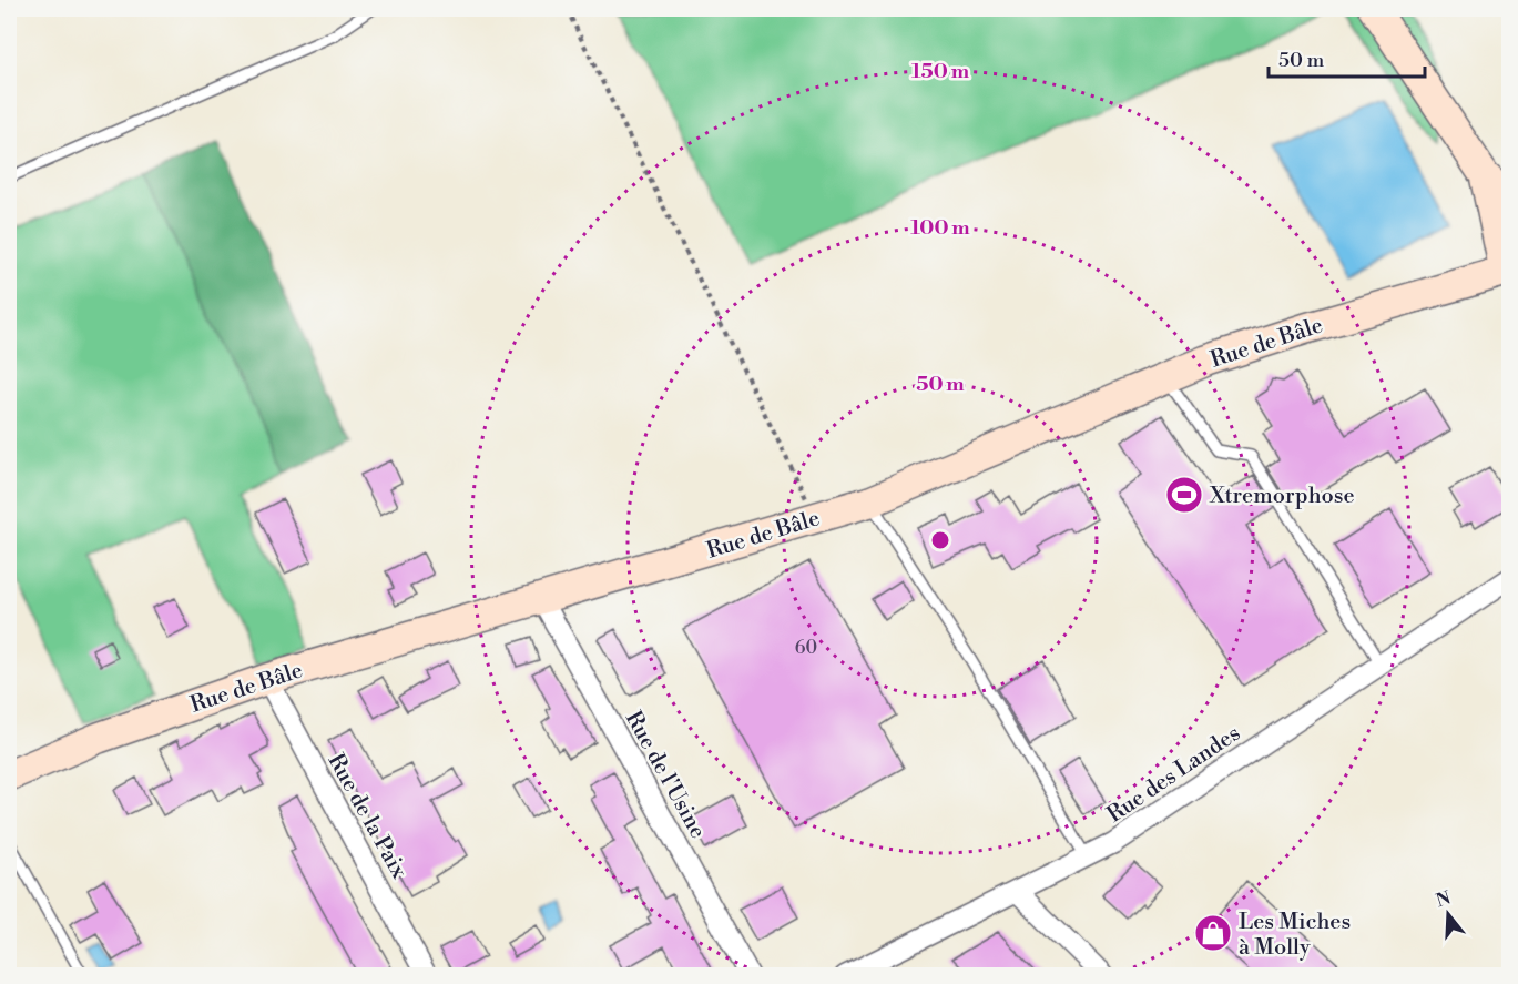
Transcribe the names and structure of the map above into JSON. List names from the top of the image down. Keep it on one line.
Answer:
{"streets":{"street":["Rue de Bâle","Rue des Landes","Rue de l'Usine","Rue de la Paix"]},"crossings":[["Rue de Bâle","Rue de l'Usine"],["Rue de Bâle","Rue de la Paix"]],"places":{"sports":["Xtremorphose"],"shop":["Les Miches à Molly"]},"house_numbers":["60"],"scale_bar":"50 m","north":"top","rings":["150 m","100 m","50 m"]}
